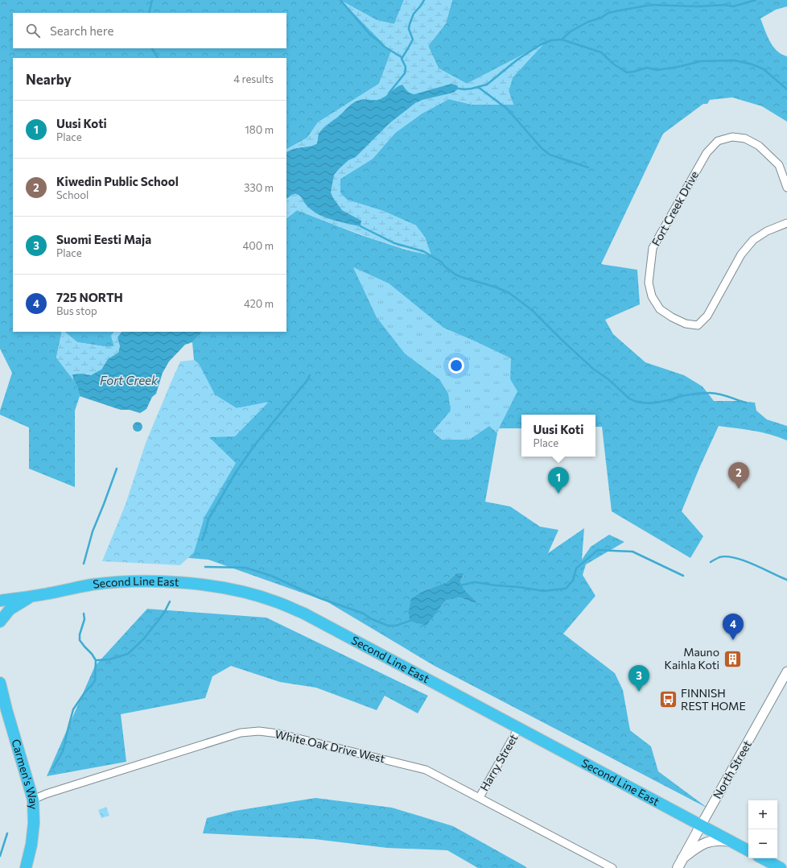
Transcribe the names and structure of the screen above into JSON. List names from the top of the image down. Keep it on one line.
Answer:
{"streets":{"highway":["Second Line East","Carmen's Way"],"main road":["North Street"],"street":["Fort Creek Drive","White Oak Drive West","Harry Street"]},"crossings":[["Second Line East","Harry Street"],["Second Line East","North Street"],["White Oak Drive West","Harry Street"],["White Oak Drive West","Carmen's Way"]],"water":["Fort Creek"],"places":{"building":["Mauno Kaihla Koti"],"bus stop":["FINNISH REST HOME"]},"page":{"search":"Search here","heading":["Nearby","4 results"],"list":[{"mark":"1","name":"Uusi Koti","note":"Place","value":"180 m"},{"mark":"2","name":"Kiwedin Public School","note":"School","value":"330 m"},{"mark":"3","name":"Suomi Eesti Maja","note":"Place","value":"400 m"},{"mark":"4","name":"725 NORTH","note":"Bus stop","value":"420 m"}],"popup":["Uusi Koti","Place"],"pins":["2","1","4","3"],"map_buttons":["+","−"]}}
